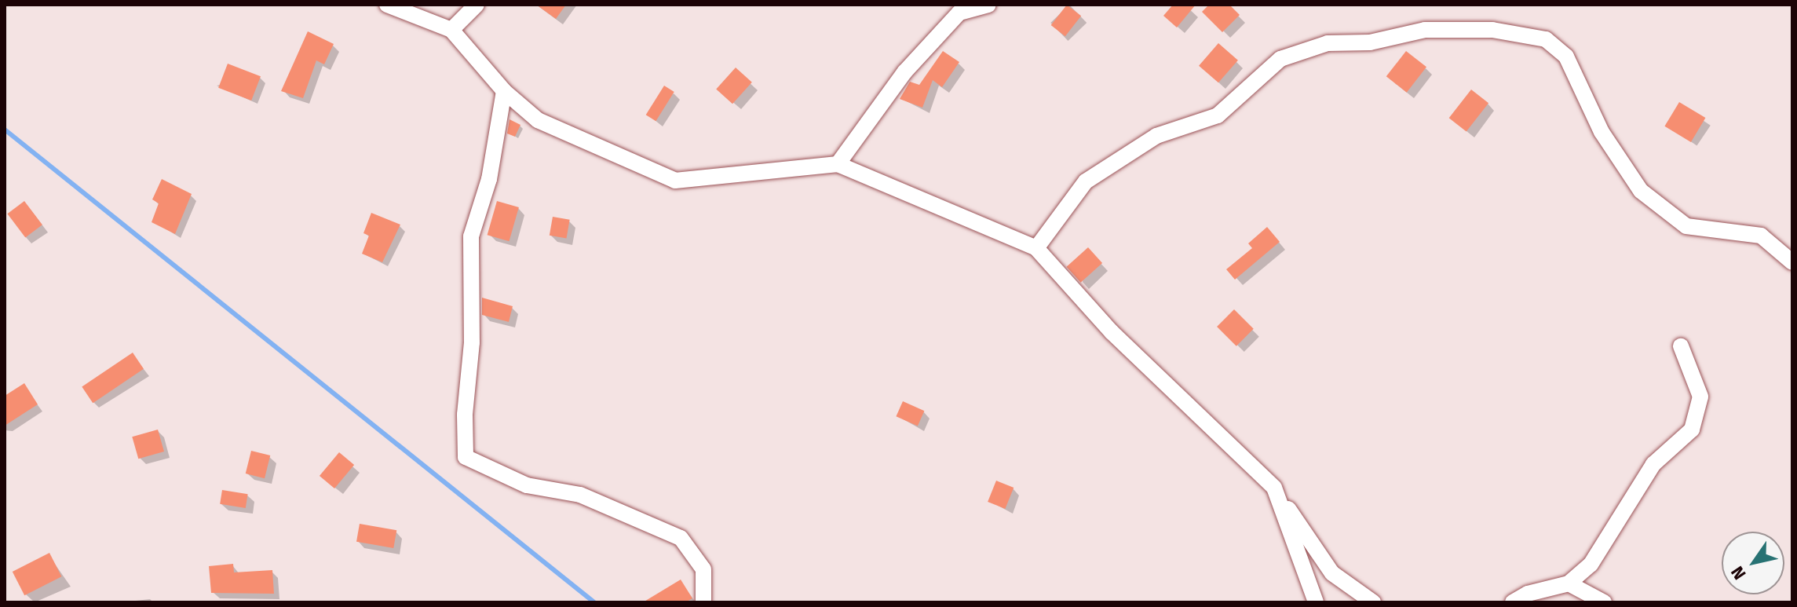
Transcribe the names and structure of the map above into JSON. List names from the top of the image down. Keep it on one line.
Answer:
{"north":"bottom left"}
